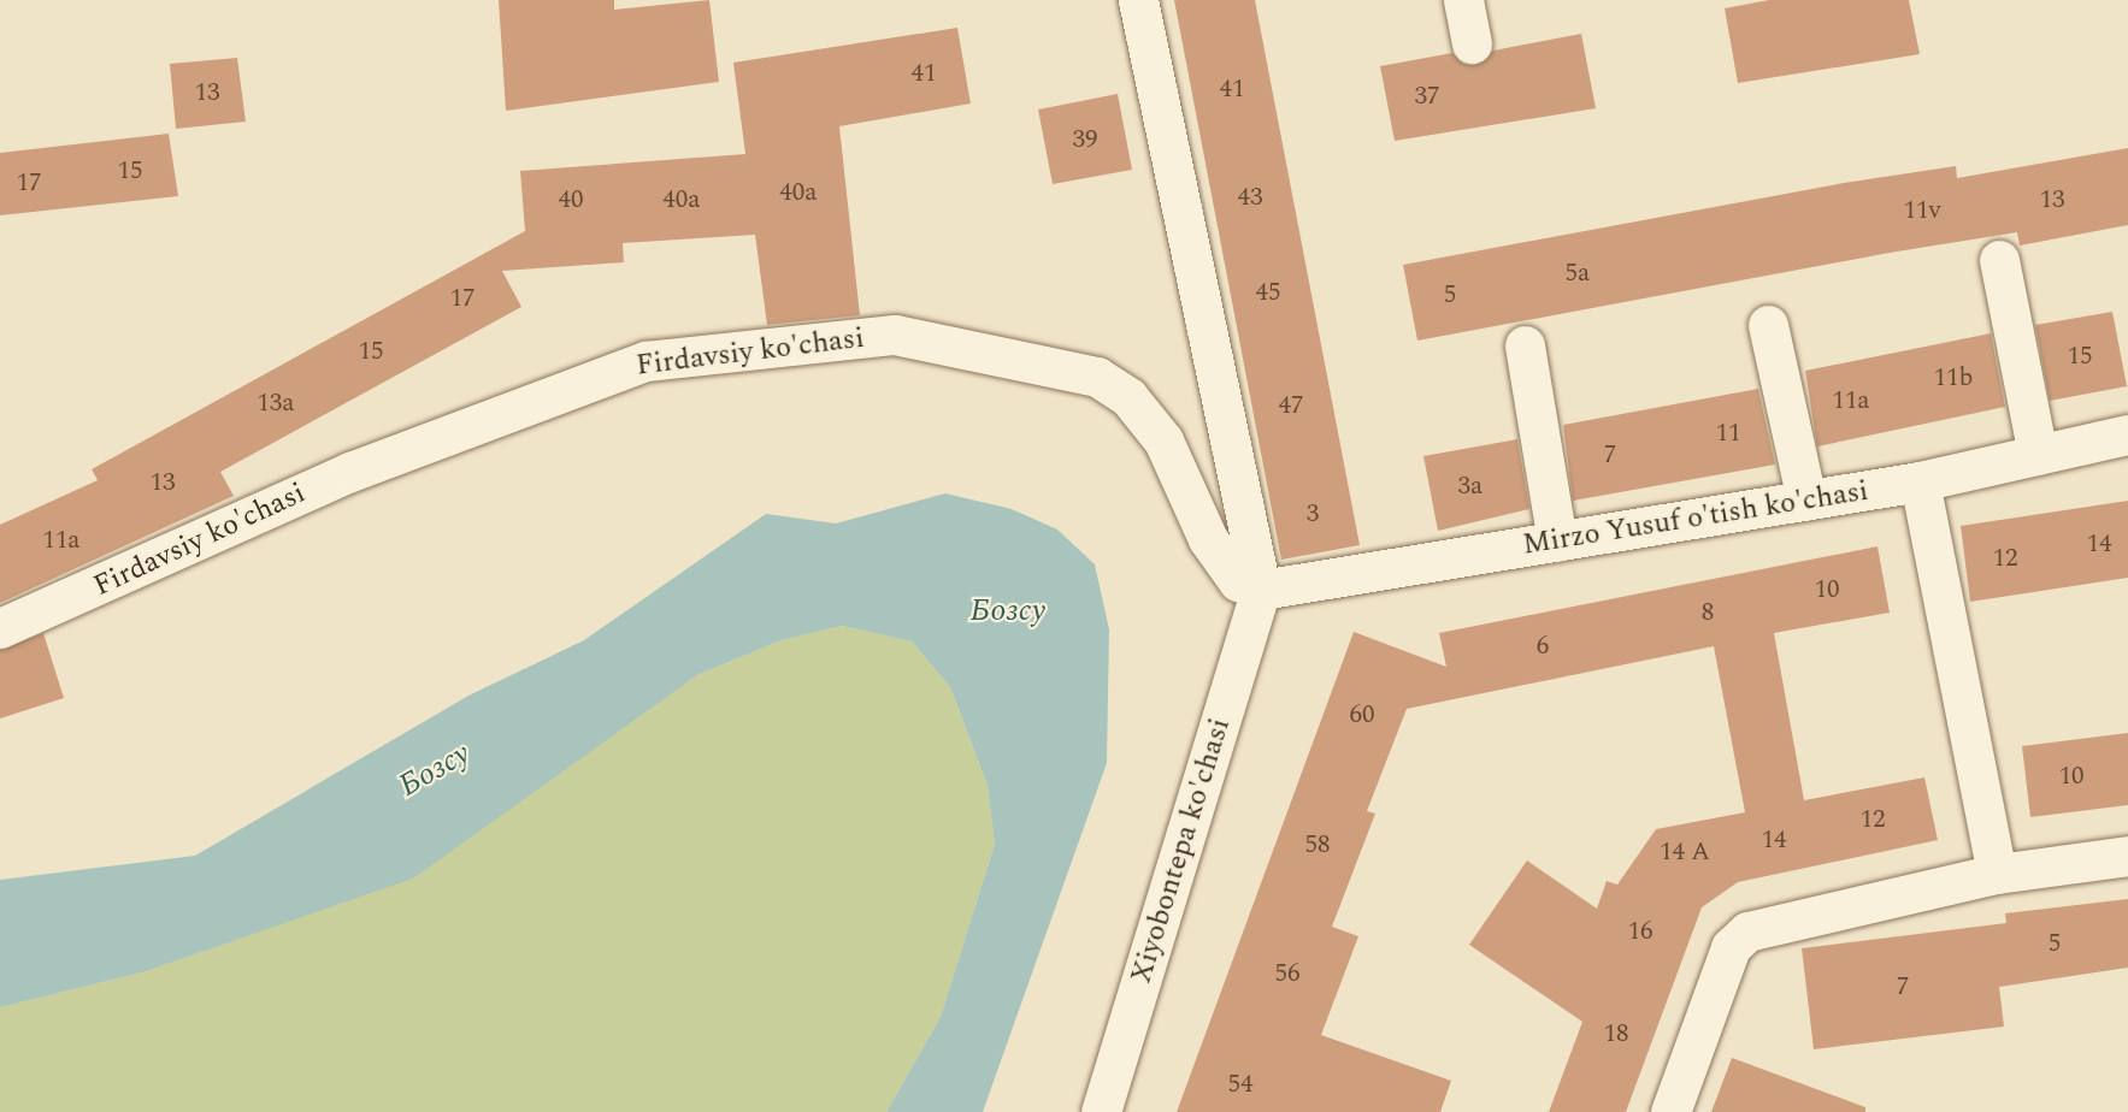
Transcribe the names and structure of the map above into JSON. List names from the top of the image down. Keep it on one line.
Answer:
{"streets":{"street":["Firdavsiy ko'chasi","Mirzo Yusuf o'tish ko'chasi","Xiyobontepa ko'chasi"]},"crossings":[["Firdavsiy ko'chasi","Mirzo Yusuf o'tish ko'chasi"],["Firdavsiy ko'chasi","Xiyobontepa ko'chasi"],["Mirzo Yusuf o'tish ko'chasi","Xiyobontepa ko'chasi"]],"water":["Бозсу"],"house_numbers":["41","41","13","37","39","15","17","40a","43","40","40a","13","11v","5a","45","5","17","15","15","11b","11a","13a","47","11","7","13","3a","3","11a","14","12","10","8","6","60","10","12","14","58","14 A","16","5","56","7","18","54"]}
